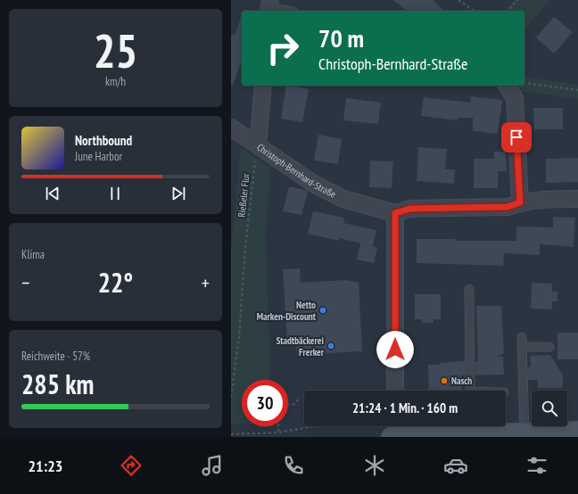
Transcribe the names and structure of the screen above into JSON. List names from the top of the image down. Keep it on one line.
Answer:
{"streets":{"street":["Christoph-Bernhard-Straße"],"path":["Rießeler Flur"]},"crossings":[["Christoph-Bernhard-Straße","Rießeler Flur"]],"places":["Netto Marken-Discount","Stadtbäckerei Frerker","Nasch"],"page":{"tile":[["25","km/h"],"Klima",["Reichweite · 57%","285 km"]],"turn":["70 m","Christoph-Bernhard-Straße"],"song":["Northbound","June Harbor"],"heat":["−","22°","+"],"limit":"30","trip":"21:24 · 1 Min. · 160 m","tabs":"21:23"}}
